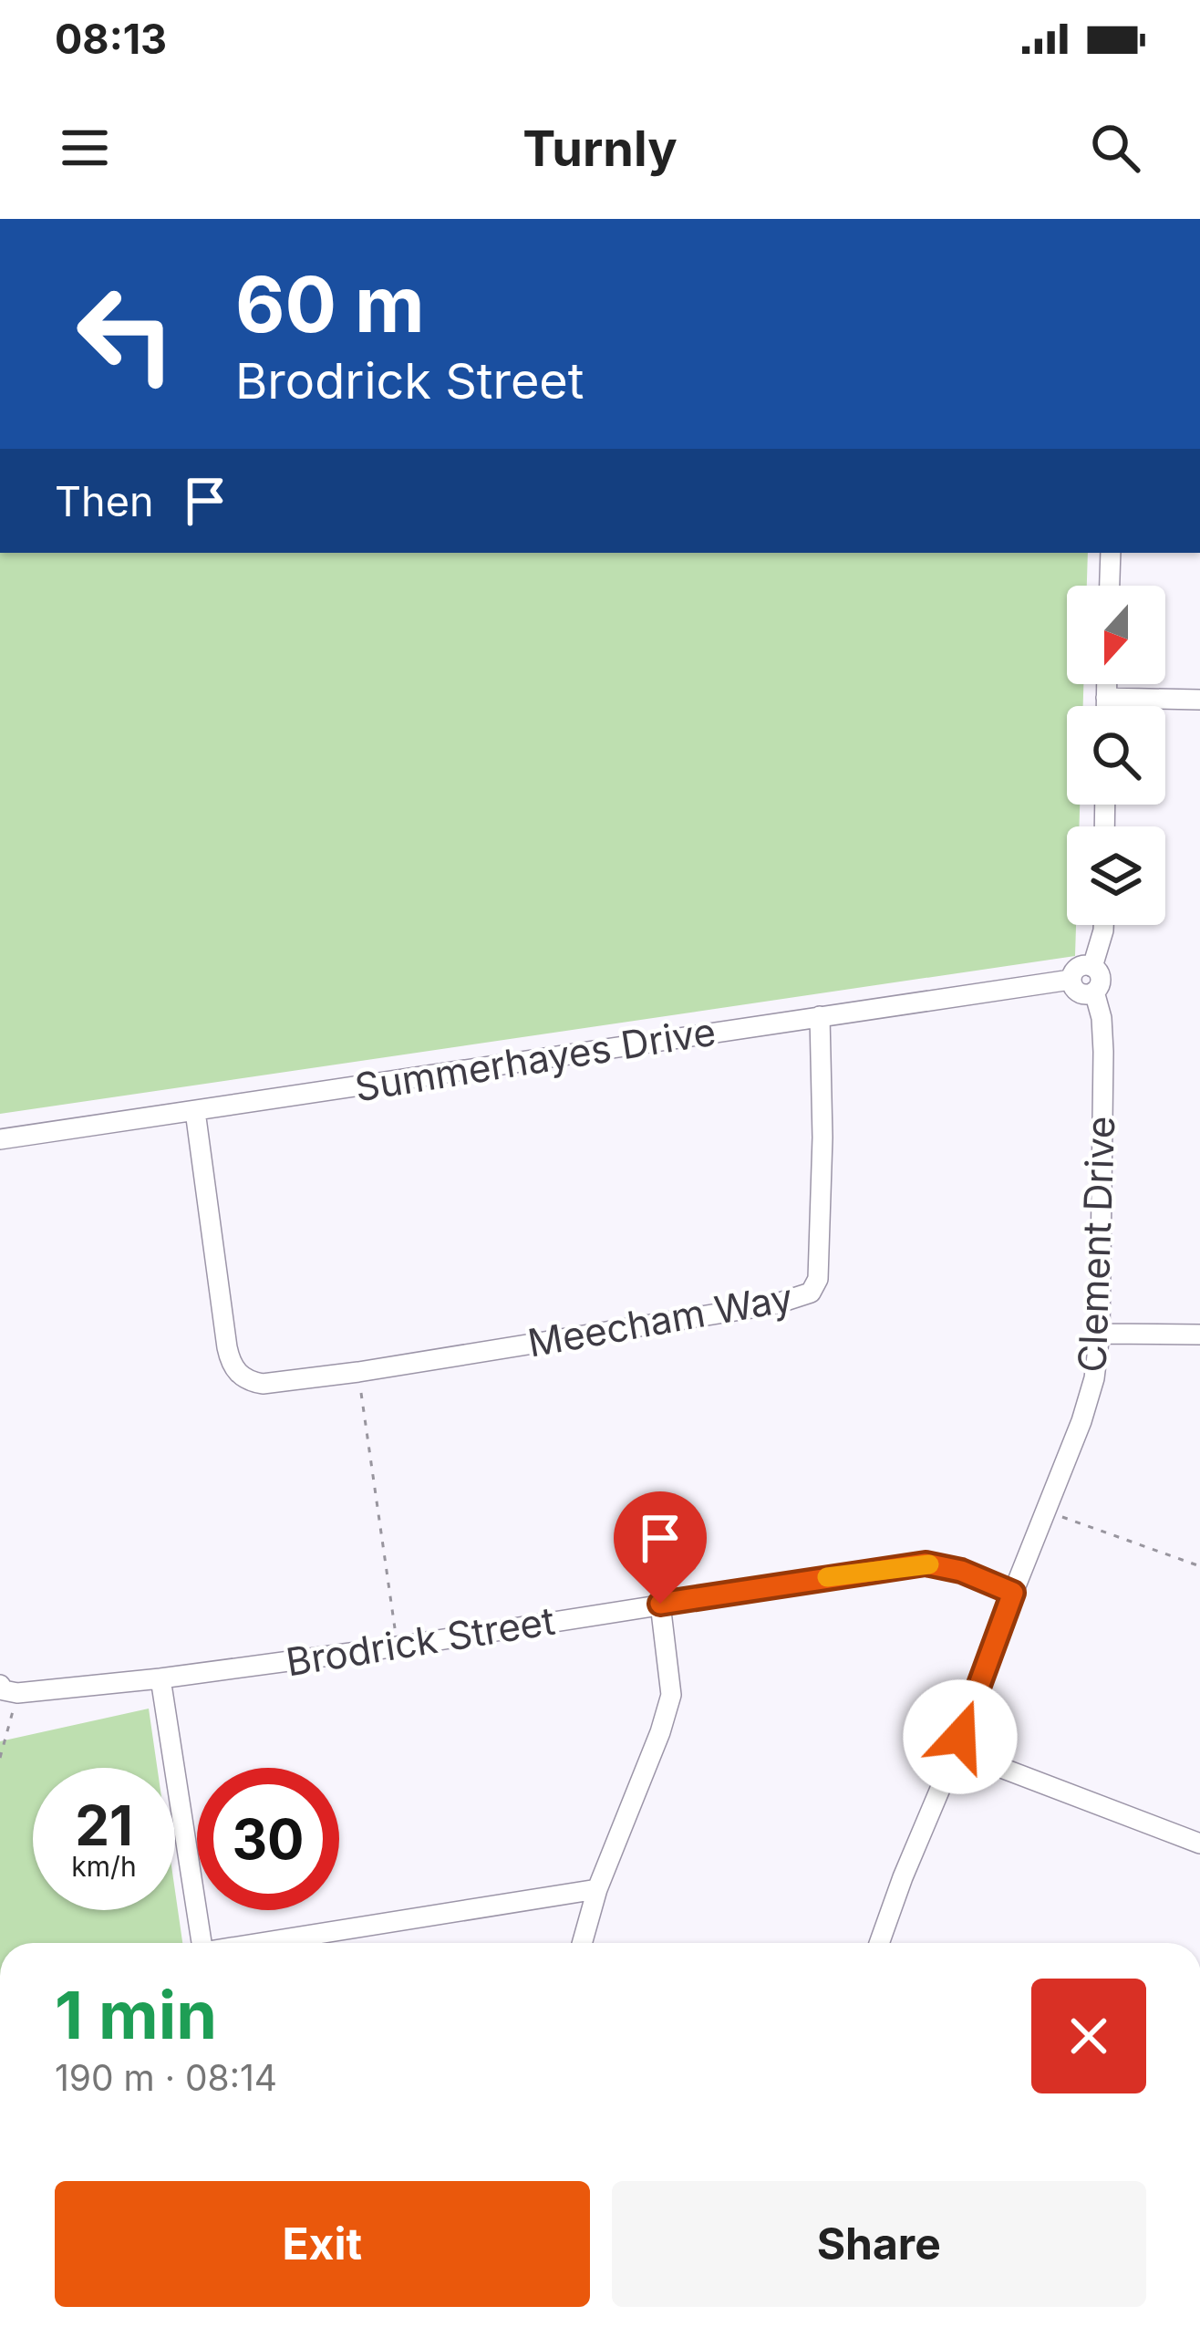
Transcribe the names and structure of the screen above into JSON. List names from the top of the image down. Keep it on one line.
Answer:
{"streets":{"street":["Summerhayes Drive","Clement Drive","Meecham Way","Brodrick Street"]},"crossings":[["Summerhayes Drive","Clement Drive"],["Summerhayes Drive","Meecham Way"],["Clement Drive","Brodrick Street"]],"north":"bottom","page":{"status":"08:13","header":"Turnly","turn":["60 m","Brodrick Street"],"then":"Then","speed":"21 km/h","limit":"30","heading":["1 min","190 m · 08:14"],"buttons":["Exit","Share"]}}
